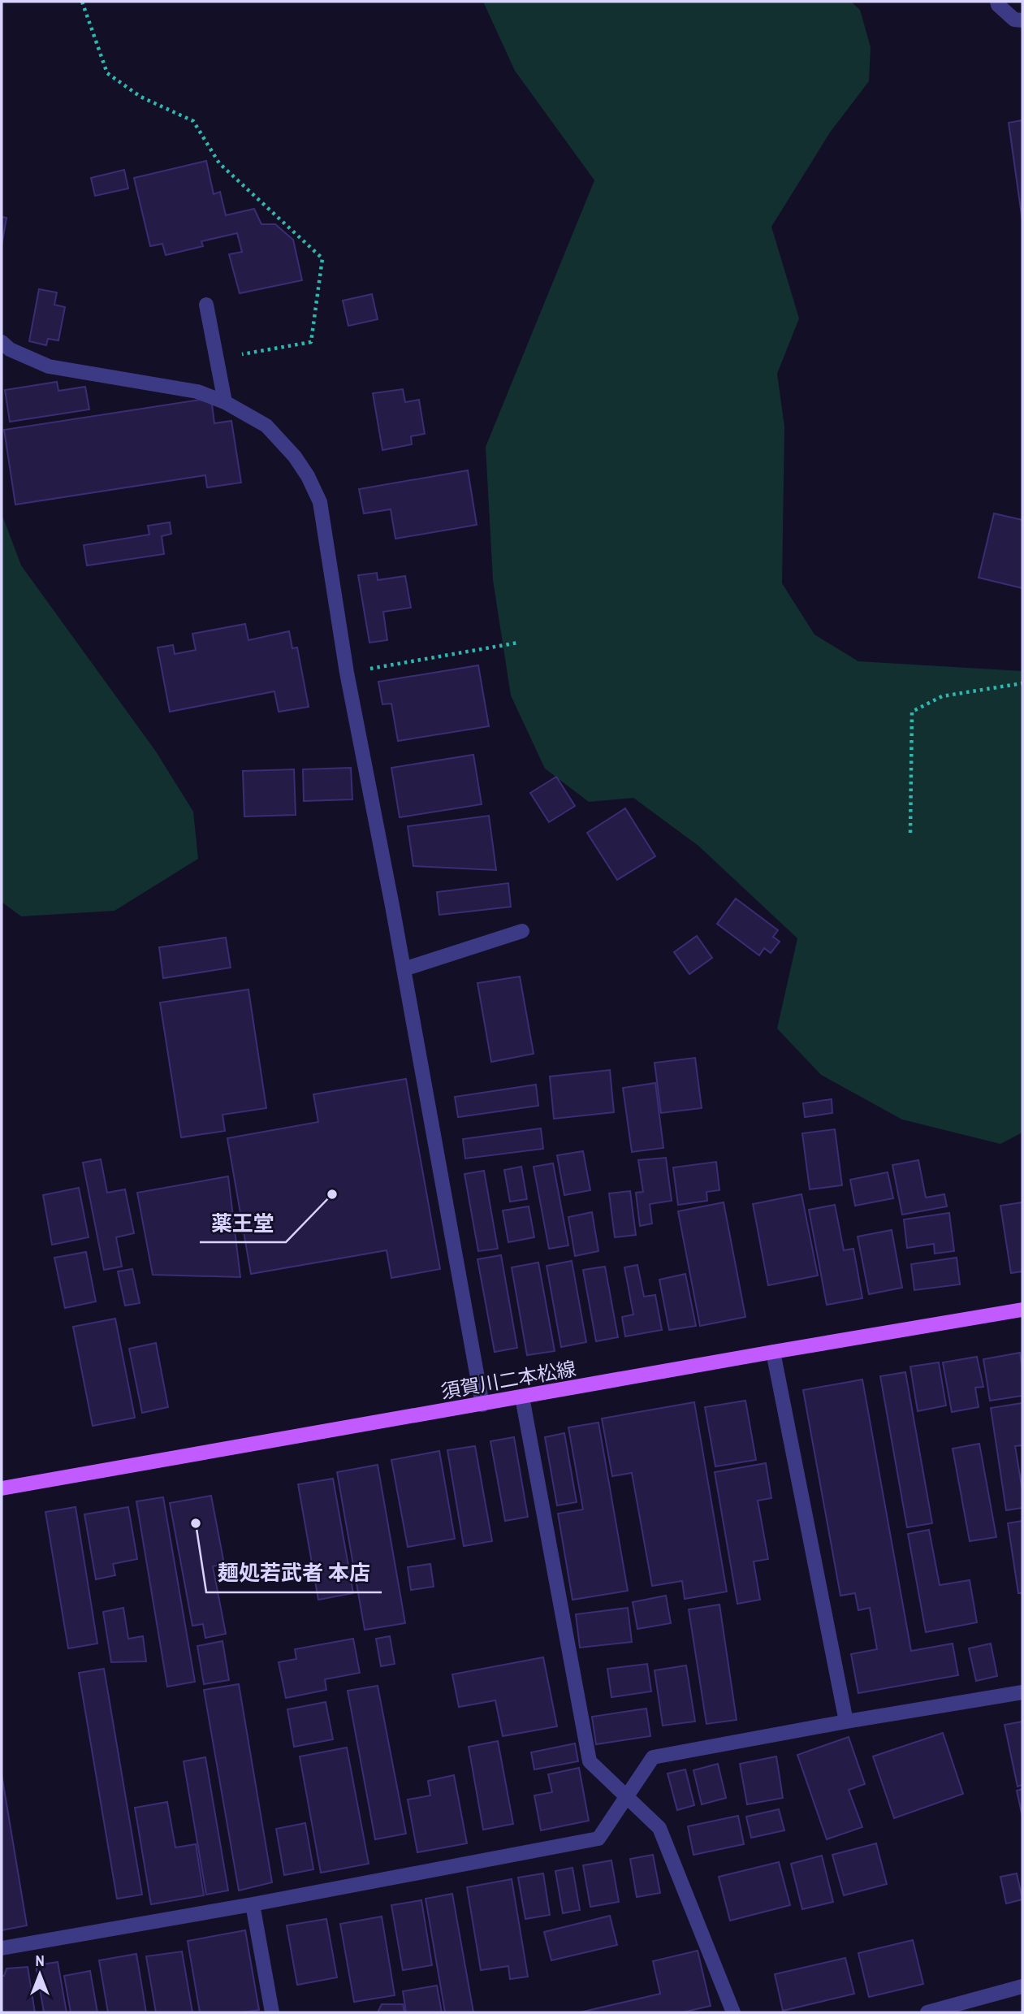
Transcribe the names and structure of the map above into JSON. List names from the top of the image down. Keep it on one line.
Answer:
{"streets":{"main road":["須賀川二本松線"]},"places":["薬王堂","麺処若武者 本店"],"north":"top"}
